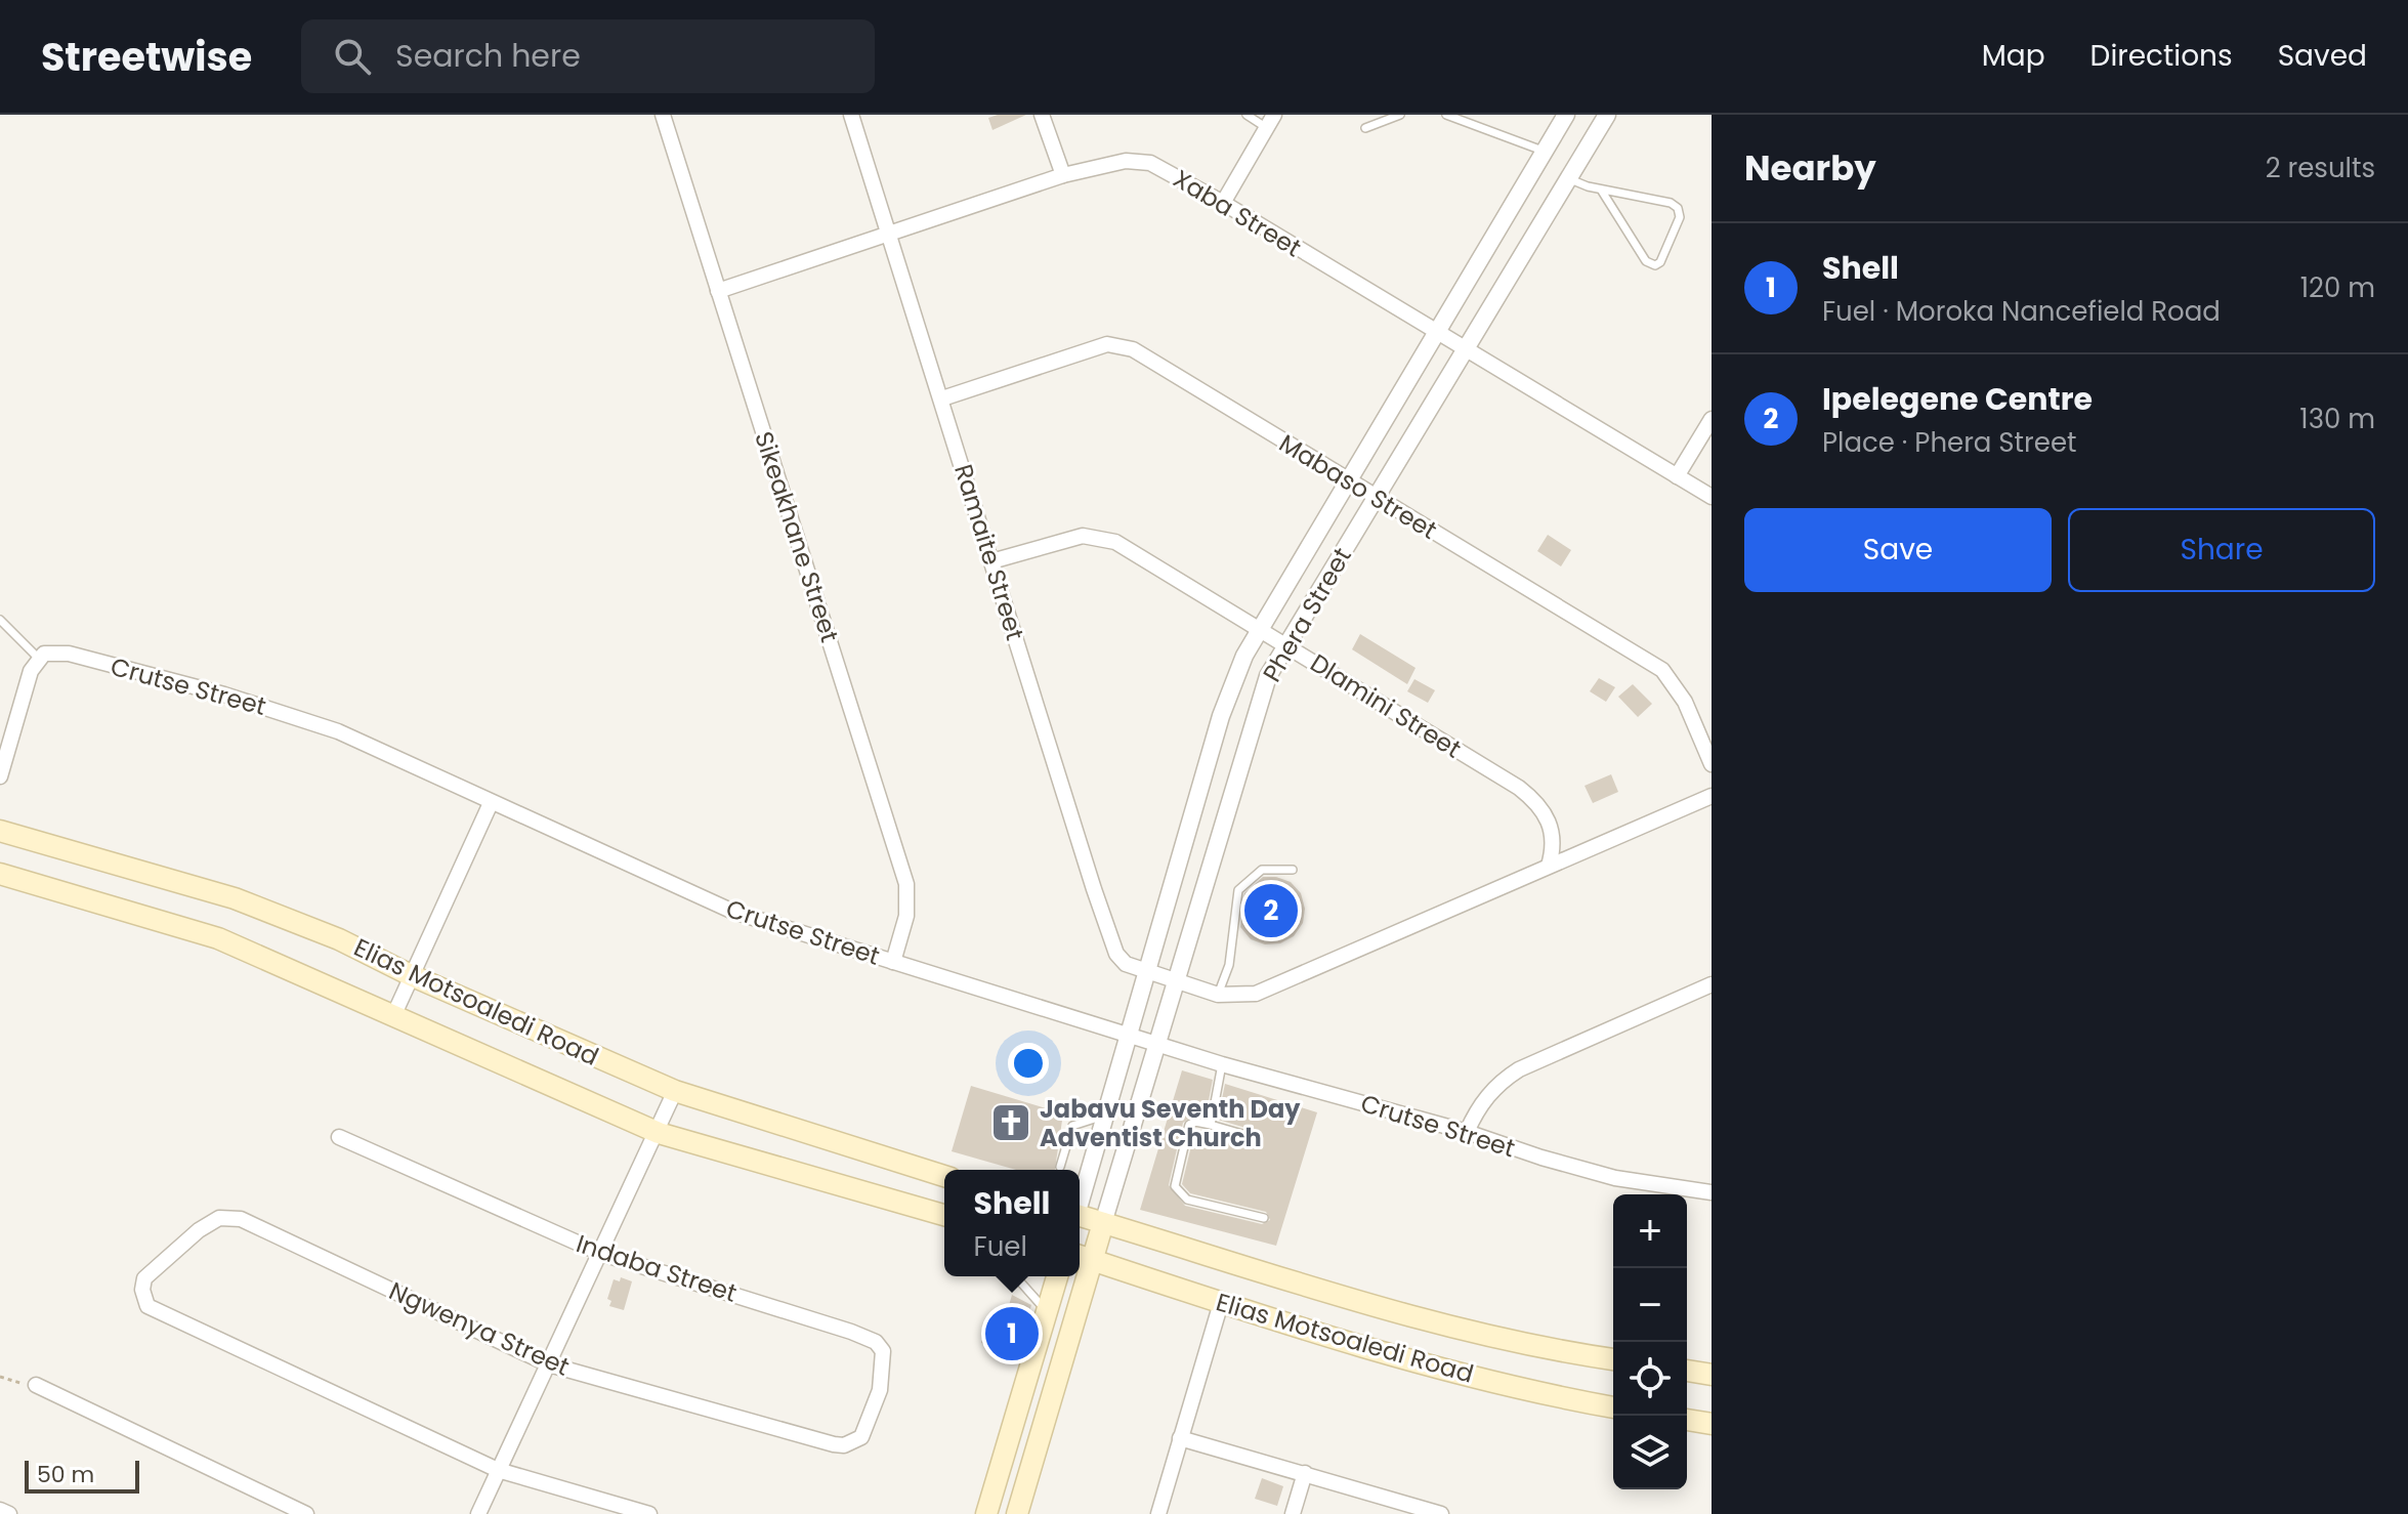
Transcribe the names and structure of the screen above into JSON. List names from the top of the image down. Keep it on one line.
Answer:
{"streets":{"main road":["Phera Street","Elias Motsoaledi Road"],"street":["Xaba Street","Mabaso Street","Sikeakhane Street","Ramaite Street","Crutse Street","Dlamini Street","Indaba Street","Ngwenya Street"]},"crossings":[["Xaba Street","Sikeakhane Street"],["Xaba Street","Ramaite Street"],["Xaba Street","Phera Street"],["Mabaso Street","Ramaite Street"],["Mabaso Street","Phera Street"],["Sikeakhane Street","Crutse Street"],["Ramaite Street","Phera Street"],["Ramaite Street","Dlamini Street"],["Phera Street","Crutse Street"],["Phera Street","Dlamini Street"],["Phera Street","Elias Motsoaledi Road"],["Indaba Street","Ngwenya Street"]],"places":{"church":["Jabavu Seventh Day Adventist Church"]},"scale_bar":"50 m","page":{"header":"Streetwise","search":"Search here","nav":["Map","Directions","Saved"],"heading":["Nearby","2 results"],"list":[{"mark":"1","name":"Shell","note":"Fuel · Moroka Nancefield Road","value":"120 m"},{"mark":"2","name":"Ipelegene Centre","note":"Place · Phera Street","value":"130 m"}],"buttons":["Save","Share"],"pins":["2","1"],"popup":["Shell","Fuel"],"map_buttons":["+","−"],"scale":"50 m"}}
